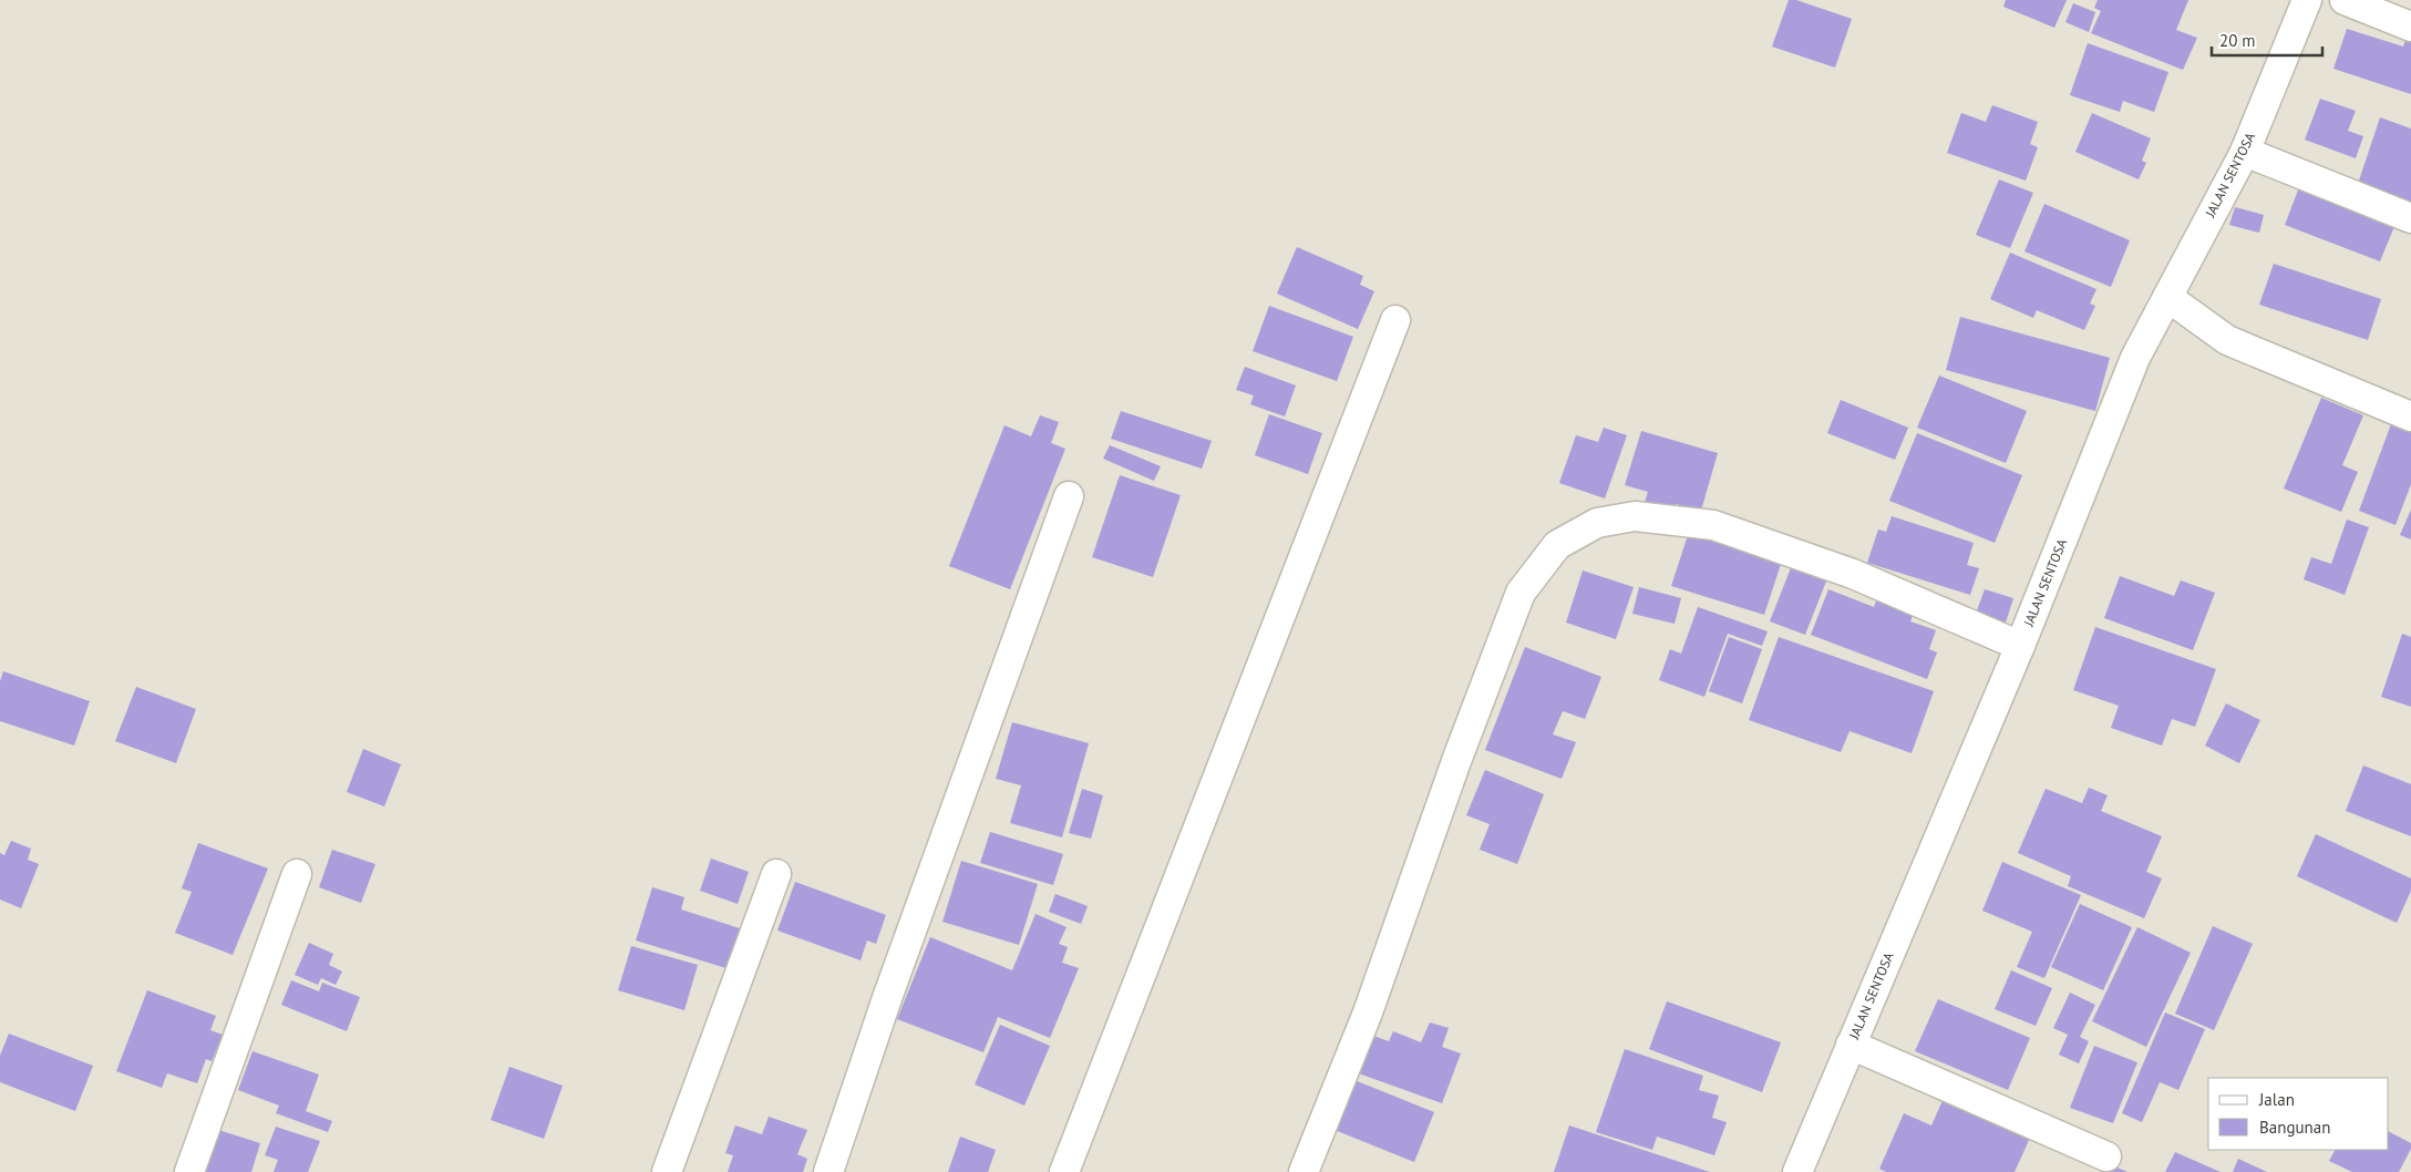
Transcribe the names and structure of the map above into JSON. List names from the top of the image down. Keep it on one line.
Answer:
{"streets":{"street":["JALAN SENTOSA"]},"legend":["Jalan","Bangunan"],"scale_bar":"20 m"}
